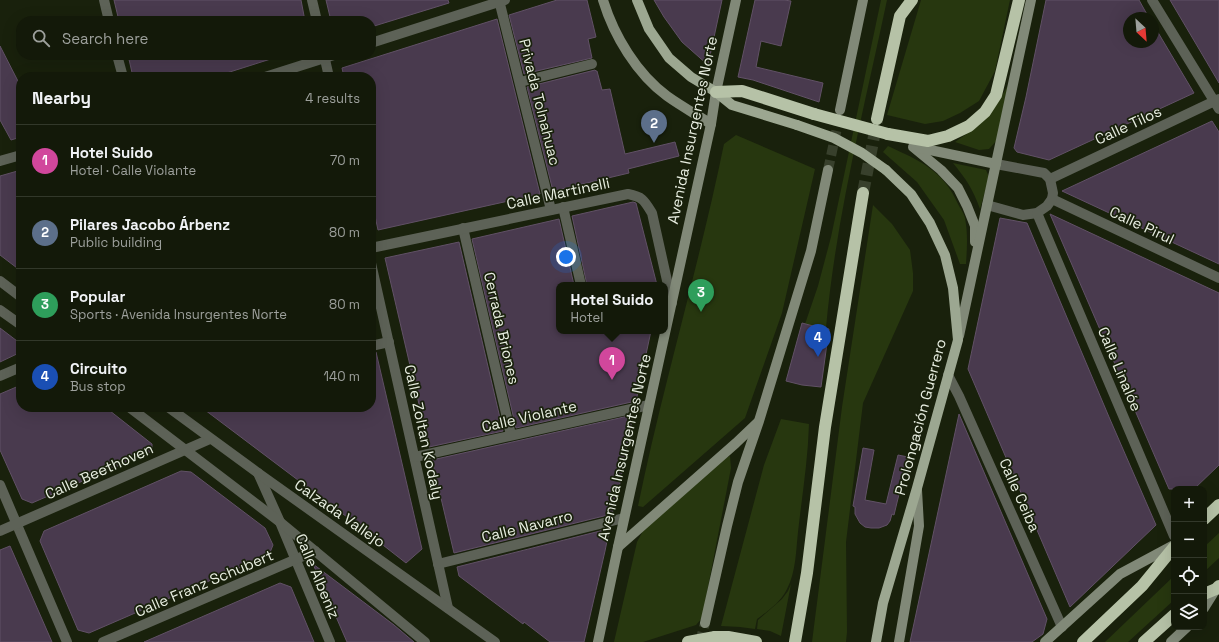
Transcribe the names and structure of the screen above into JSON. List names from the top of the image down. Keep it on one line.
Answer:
{"streets":{"main road":["Avenida Insurgentes Norte","Prolongación Guerrero"],"street":["Privada Tolnahuac","Calle Tilos","Calle Martinelli","Calle Pirul","Cerrada Briones","Calle Linalóe","Calle Violante","Calle Zoltan Kodaly","Calle Beethoven","Calle Ceiba","Calzada Vallejo","Calle Navarro","Calle Albeniz","Calle Franz Schubert"]},"crossings":[["Privada Tolnahuac","Calle Martinelli"],["Avenida Insurgentes Norte","Calle Martinelli"],["Avenida Insurgentes Norte","Calle Violante"],["Avenida Insurgentes Norte","Prolongación Guerrero"],["Avenida Insurgentes Norte","Calle Navarro"],["Calle Martinelli","Cerrada Briones"],["Cerrada Briones","Calle Violante"],["Calle Violante","Calle Zoltan Kodaly"],["Prolongación Guerrero","Calle Ceiba"],["Calle Zoltan Kodaly","Calzada Vallejo"],["Calle Zoltan Kodaly","Calle Navarro"],["Calle Beethoven","Calzada Vallejo"],["Calzada Vallejo","Calle Albeniz"],["Calle Albeniz","Calle Franz Schubert"]],"north":"bottom right","page":{"search":"Search here","heading":["Nearby","4 results"],"pins":["2","3","4","1"],"list":[{"mark":"1","name":"Hotel Suido","note":"Hotel · Calle Violante","value":"70 m"},{"mark":"2","name":"Pilares Jacobo Árbenz","note":"Public building","value":"80 m"},{"mark":"3","name":"Popular","note":"Sports · Avenida Insurgentes Norte","value":"80 m"},{"mark":"4","name":"Circuito","note":"Bus stop","value":"140 m"}],"popup":["Hotel Suido","Hotel"],"map_buttons":["+","−"]}}
